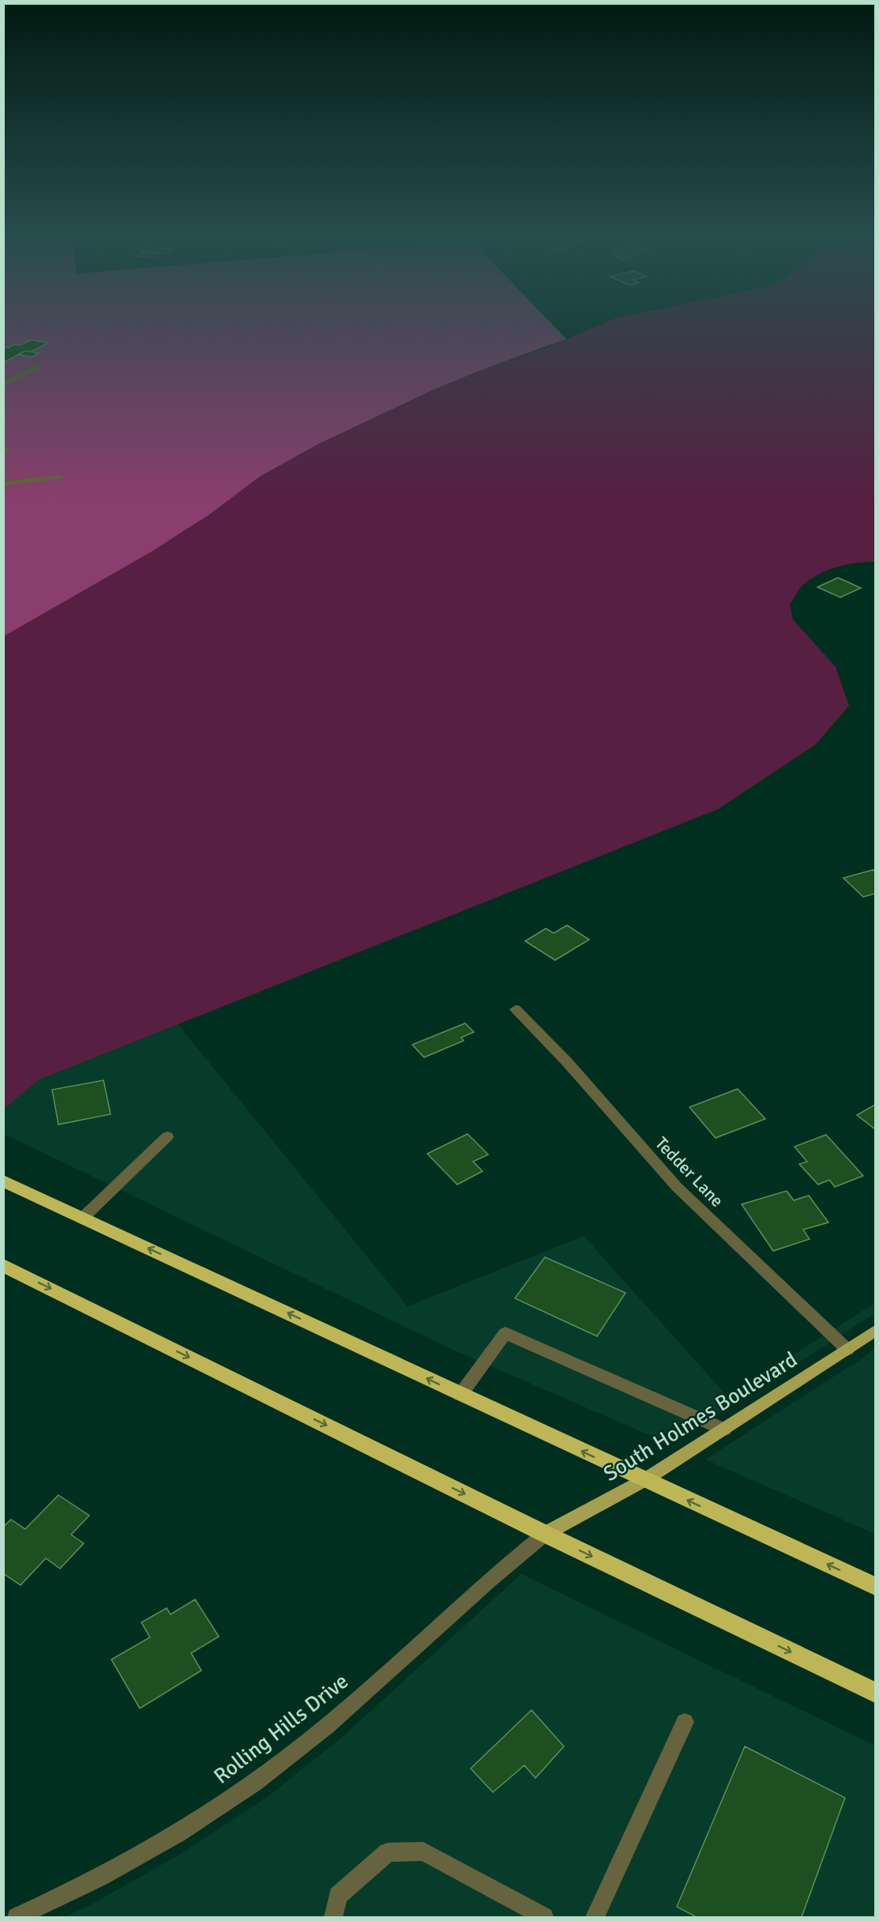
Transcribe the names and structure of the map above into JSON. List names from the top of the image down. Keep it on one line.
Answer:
{"streets":{"main road":["South Holmes Boulevard"],"street":["Tedder Lane","Rolling Hills Drive"]},"crossings":[["Tedder Lane","South Holmes Boulevard"],["South Holmes Boulevard","Rolling Hills Drive"]]}
